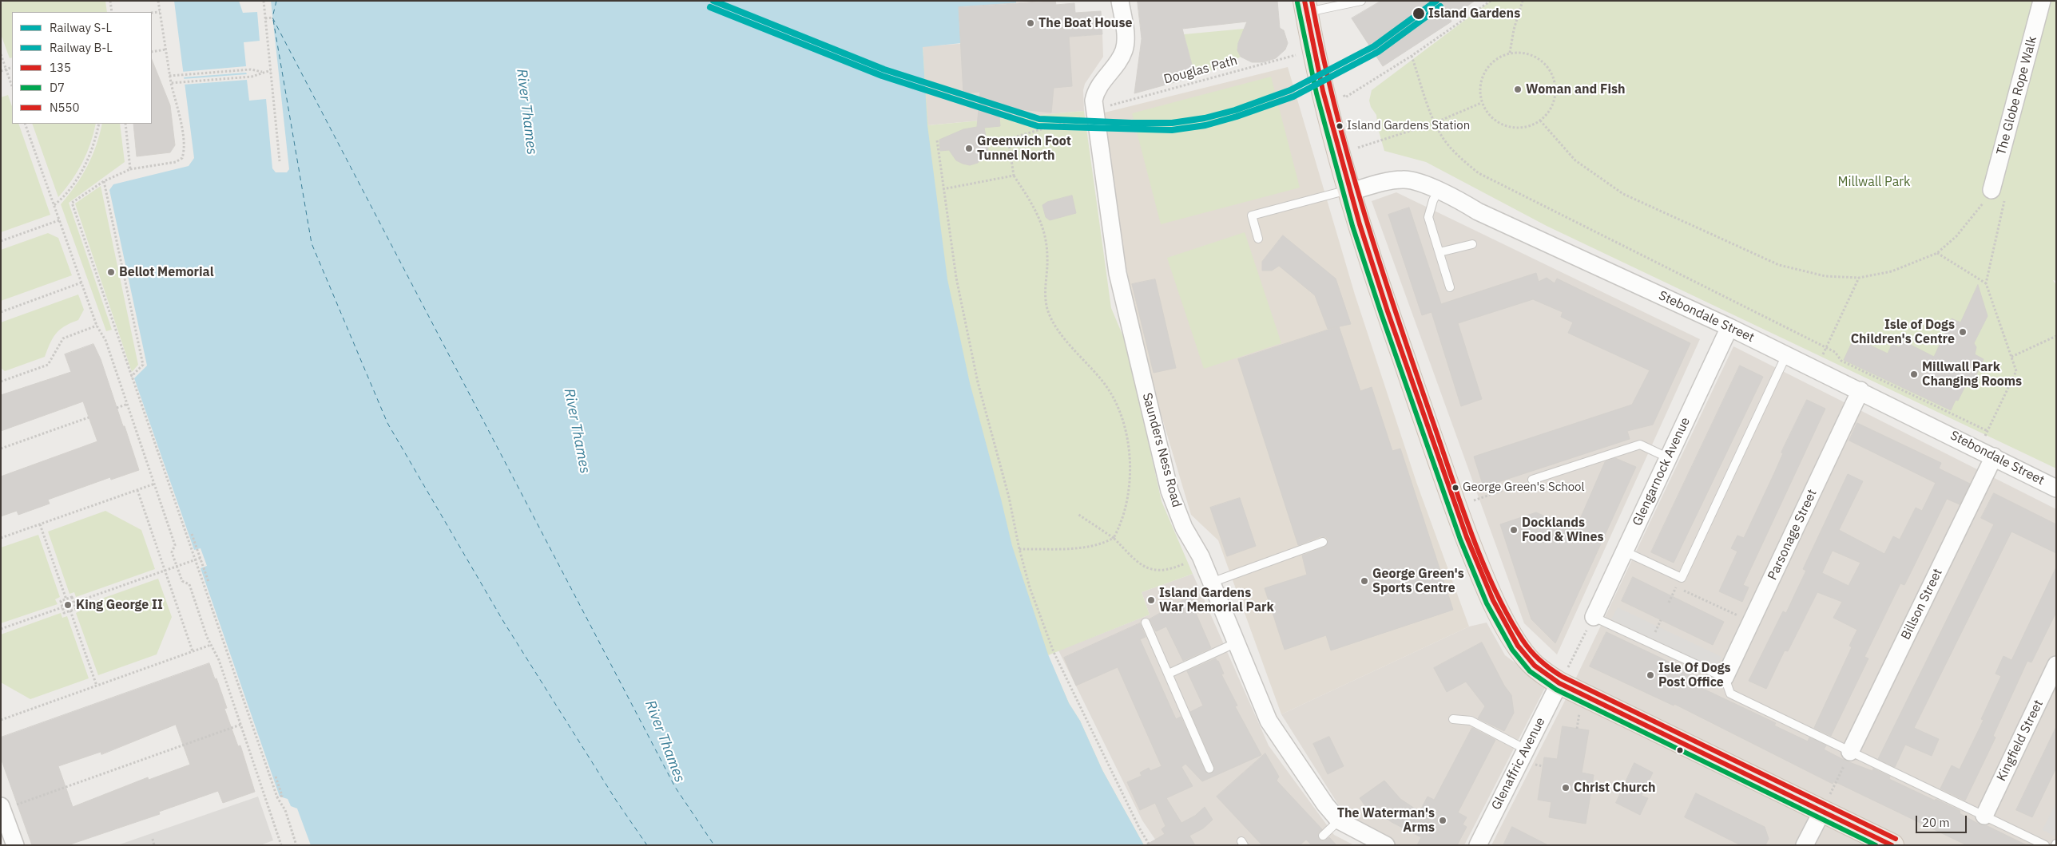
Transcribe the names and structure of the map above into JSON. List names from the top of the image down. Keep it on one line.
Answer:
{"streets":{"street":["The Globe Rope Walk","Stebondale Street","Saunders Ness Road","Glengarnock Avenue","Parsonage Street","Billson Street","Kingfield Street","Glenaffric Avenue"],"path":["Douglas Path"]},"crossings":[["Stebondale Street","Glengarnock Avenue"],["Stebondale Street","Parsonage Street"],["Stebondale Street","Billson Street"]],"water":["River Thames"],"parks":["Millwall Park"],"places":["Island Gardens","The Boat House","Woman and Fish","Island Gardens Station","Greenwich Foot Tunnel North","Bellot Memorial","Isle of Dogs Children's Centre","Millwall Park Changing Rooms","George Green's School","Docklands Food & Wines","George Green's Sports Centre","Island Gardens War Memorial Park","King George II","Isle Of Dogs Post Office","Christ Church","The Waterman's Arms"],"lines":["rail line S-L","transit line 135","transit line N550","transit line D7","rail line B-L"],"legend":["Railway S-L","Railway B-L","135","D7","N550"],"scale_bar":"20 m"}
